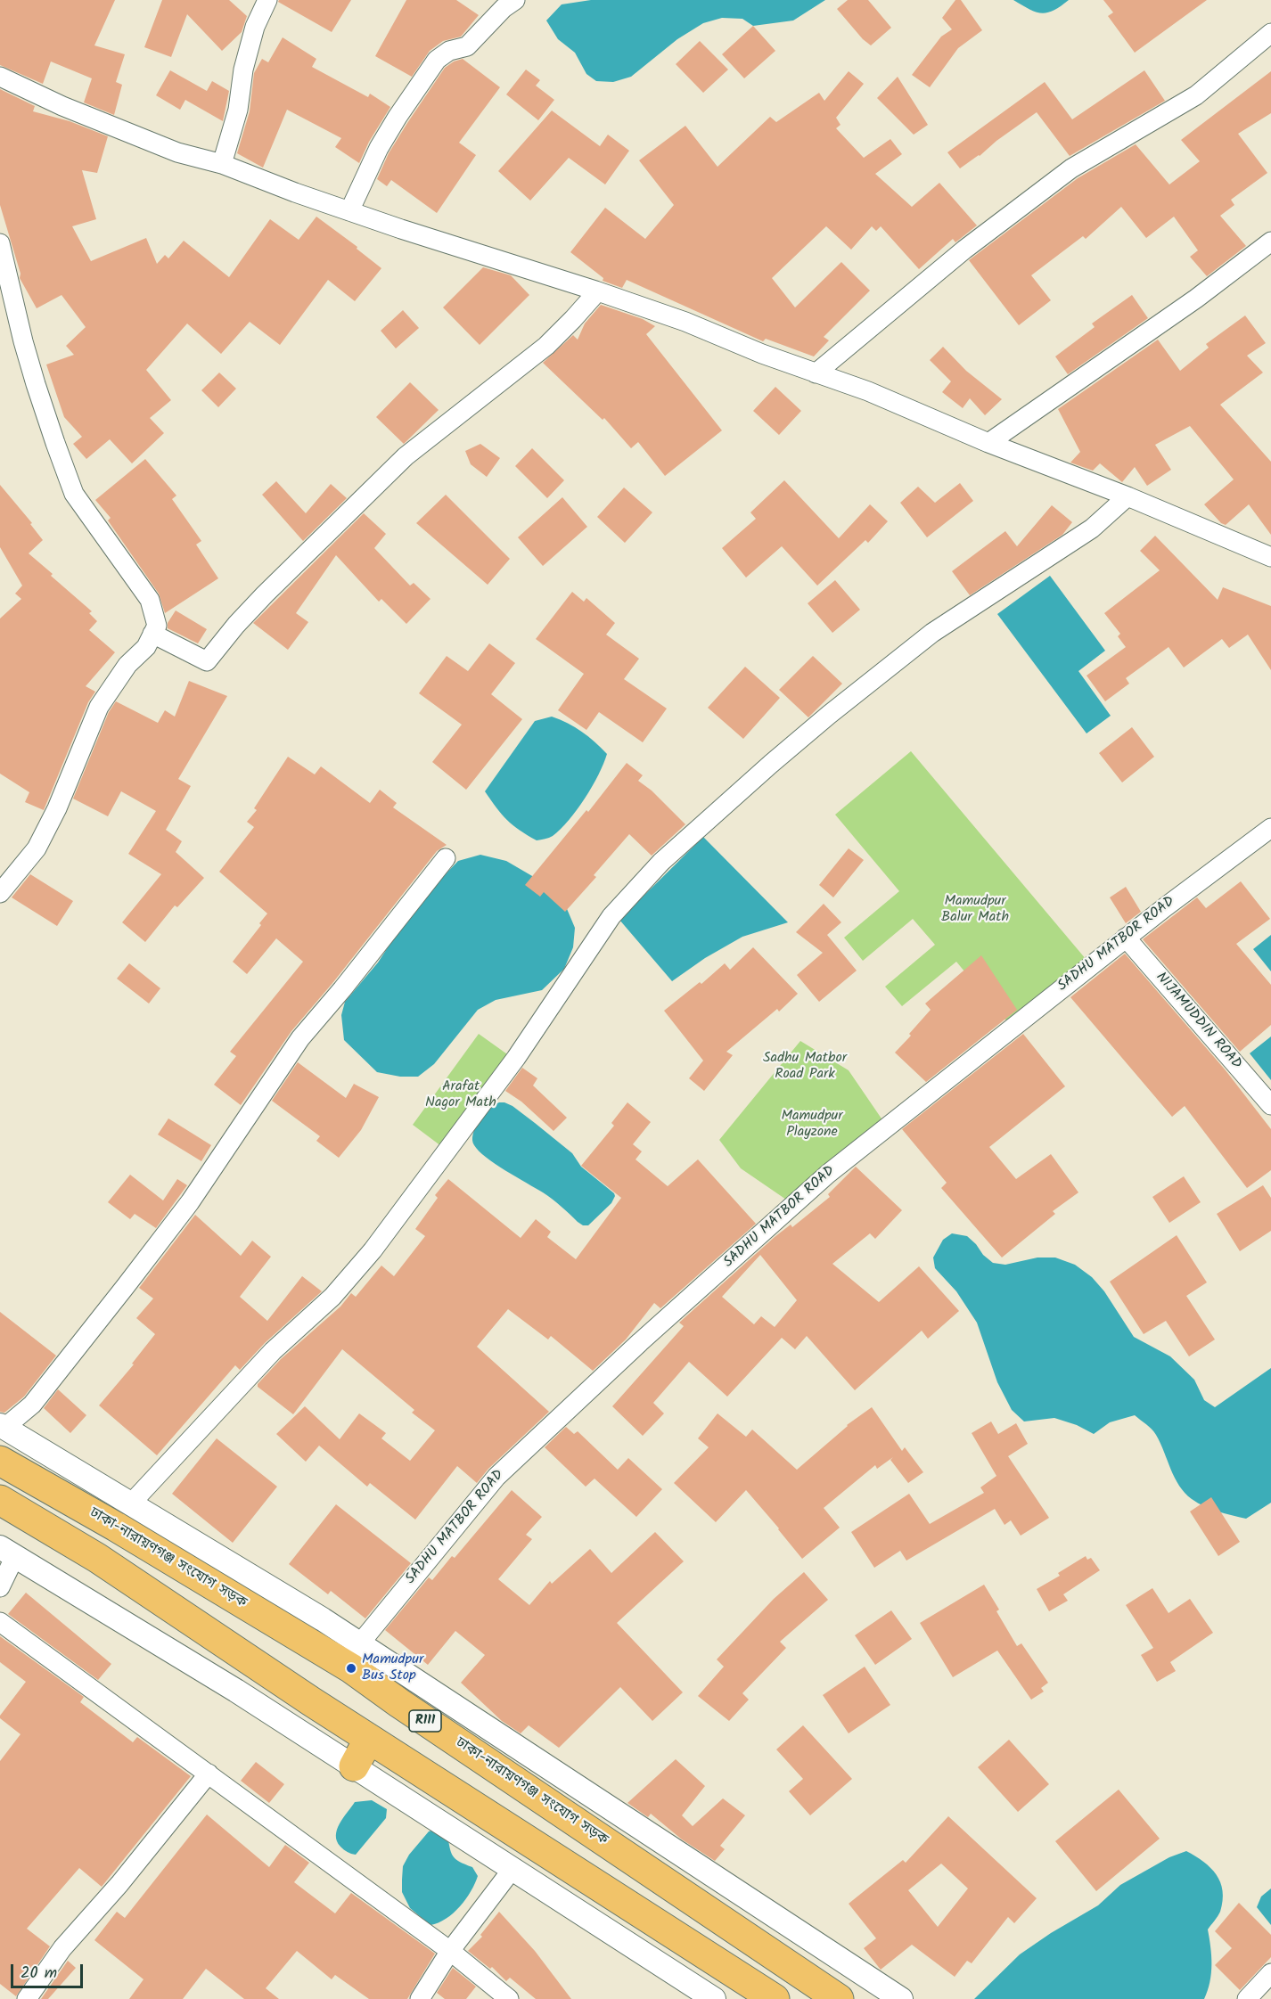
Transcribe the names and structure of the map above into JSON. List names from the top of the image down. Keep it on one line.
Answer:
{"streets":{"main road":["ঢাকা-নারায়ণগঞ্জ সংযোগ সড়ক","R111"],"street":["SADHU MATBOR ROAD","NIJAMUDDIN ROAD"]},"crossings":[["SADHU MATBOR ROAD","NIJAMUDDIN ROAD"],["SADHU MATBOR ROAD","ঢাকা-নারায়ণগঞ্জ সংযোগ সড়ক"]],"parks":["Mamudpur Balur Math","Sadhu Matbor Road Park","Arafat Nagor Math","Mamudpur Playzone"],"places":["Mamudpur Bus Stop"],"scale_bar":"20 m"}
